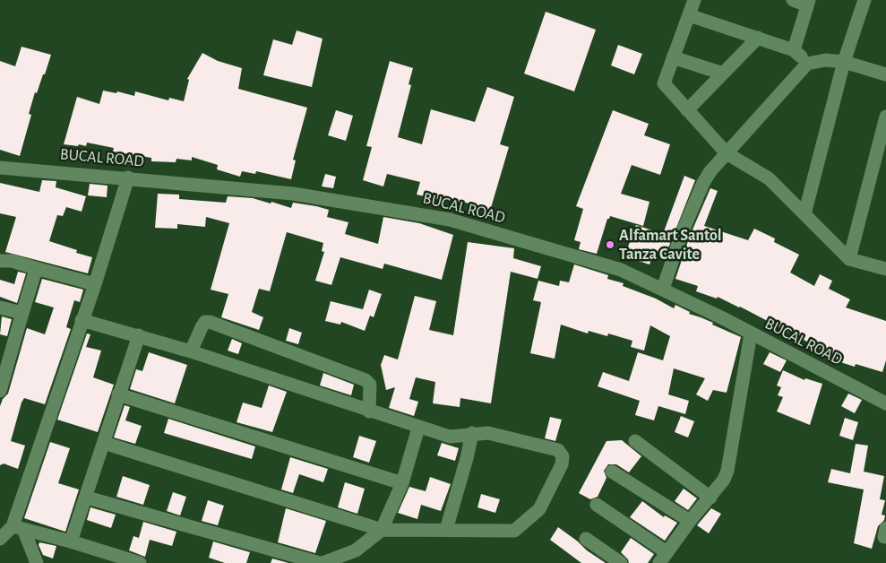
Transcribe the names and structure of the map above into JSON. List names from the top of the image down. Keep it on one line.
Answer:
{"streets":{"street":["BUCAL ROAD"]},"places":["Alfamart Santol Tanza Cavite"]}
